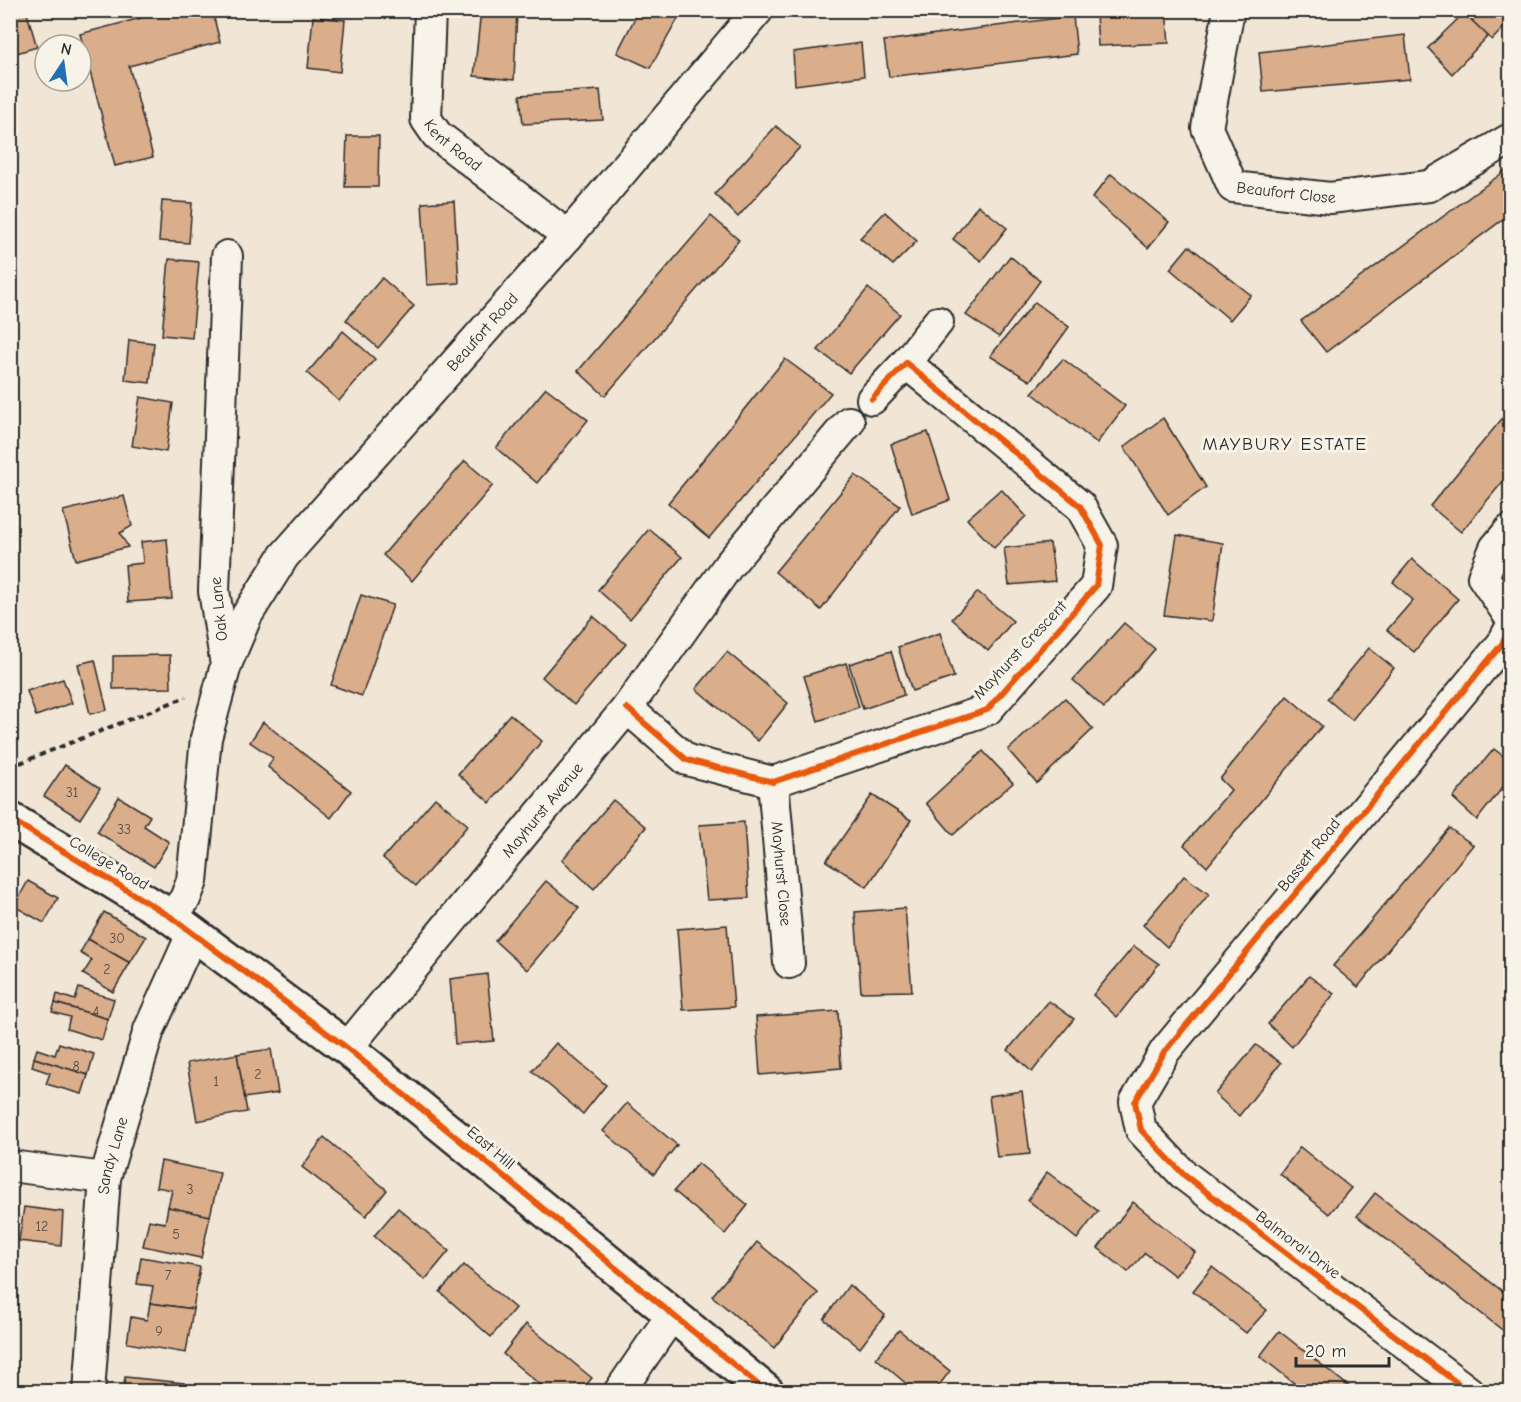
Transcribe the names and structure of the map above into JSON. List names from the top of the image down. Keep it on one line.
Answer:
{"streets":{"street":["Kent Road","Beaufort Close","Beaufort Road","Oak Lane","Mayhurst Crescent","Mayhurst Avenue","Bassett Road","College Road","Mayhurst Close","East Hill","Sandy Lane","Balmoral Drive"]},"crossings":[["Kent Road","Beaufort Road"],["Beaufort Road","Oak Lane"],["Oak Lane","College Road"],["Oak Lane","East Hill"],["Oak Lane","Sandy Lane"],["Mayhurst Crescent","Mayhurst Close"],["Mayhurst Avenue","East Hill"],["Bassett Road","Balmoral Drive"],["College Road","East Hill"],["College Road","Sandy Lane"],["East Hill","Sandy Lane"]],"districts":["MAYBURY ESTATE"],"house_numbers":["31","33","30","2","4","8","2","1","3","12","5","7","9"],"scale_bar":"20 m","north":"top"}
